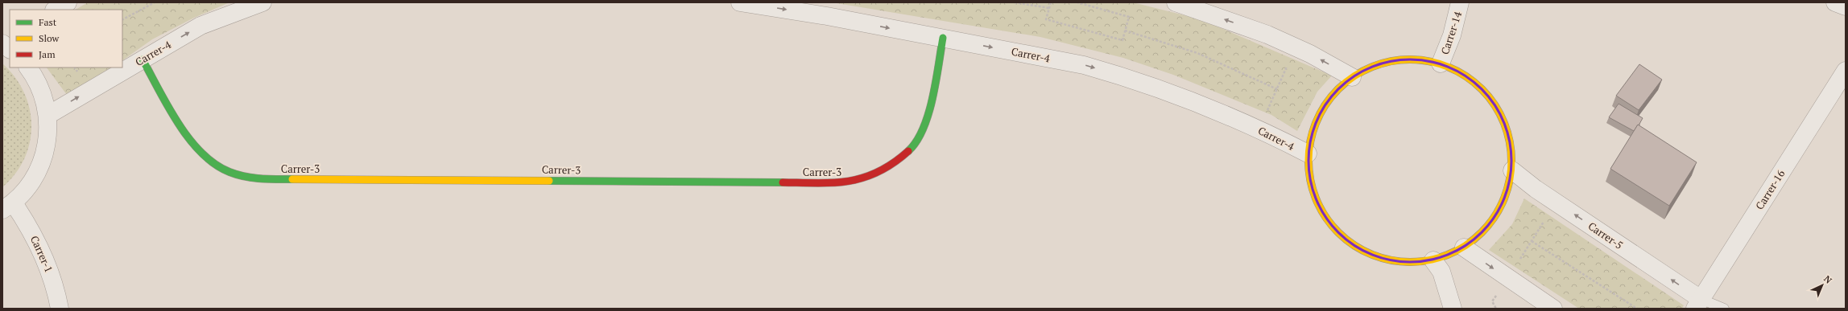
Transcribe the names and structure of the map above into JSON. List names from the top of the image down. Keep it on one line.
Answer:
{"streets":{"street":["Carrer-14","Carrer-4","Carrer-3","Carrer-16","Carrer-5","Carrer-1"]},"crossings":[["Carrer-4","Carrer-3"],["Carrer-16","Carrer-5"]],"one_way":["Carrer-4"],"legend":["Fast","Slow","Jam"],"north":"top right"}
